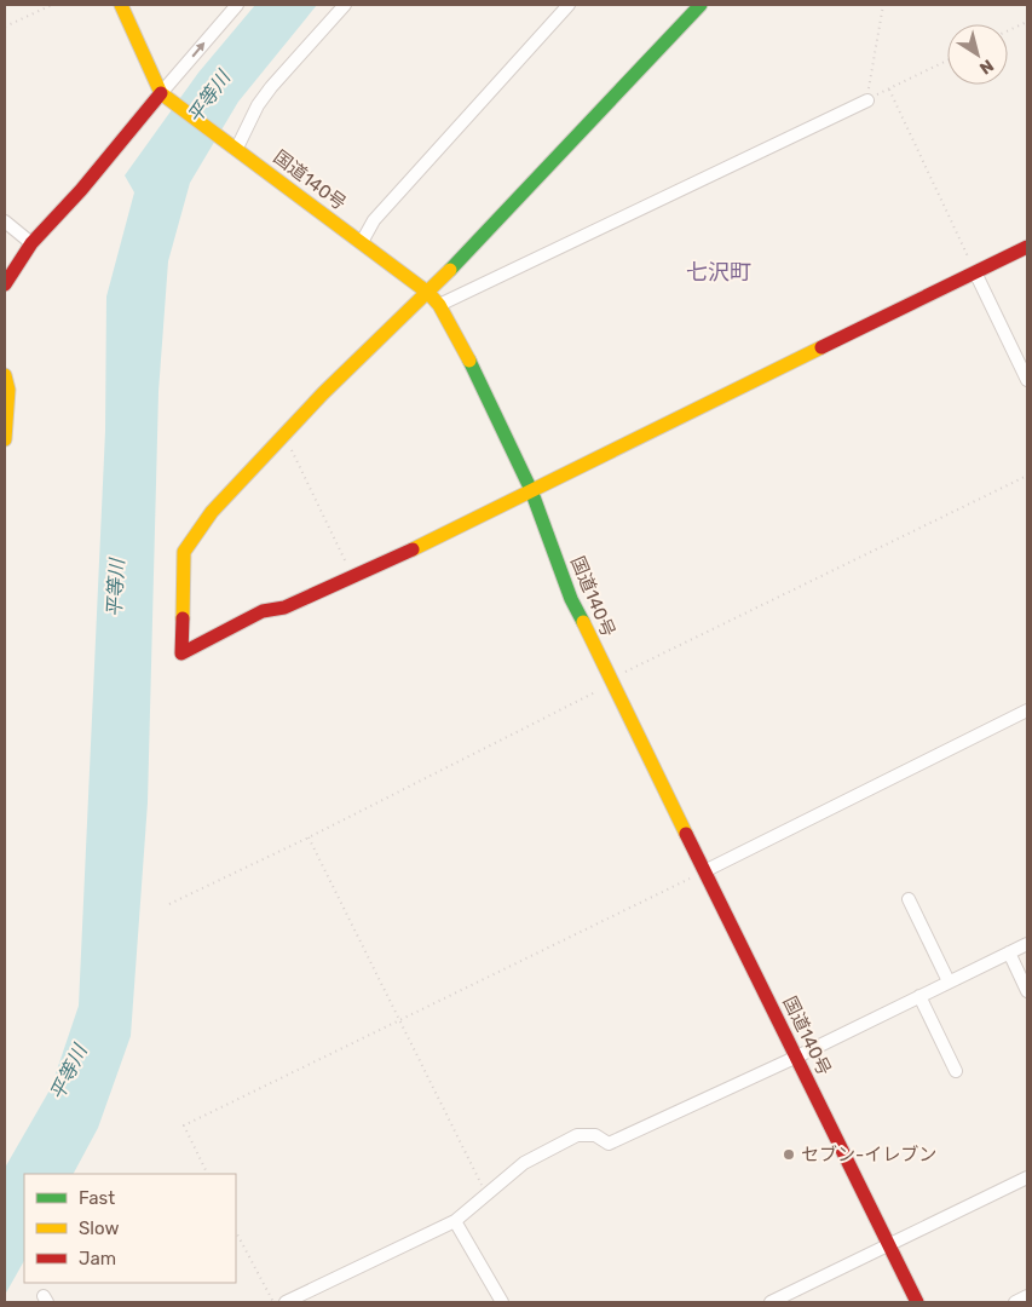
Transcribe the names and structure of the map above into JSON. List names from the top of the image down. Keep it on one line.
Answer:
{"streets":{"main road":["国道140号"]},"districts":["七沢町"],"water":["平等川"],"places":["セブン-イレブン"],"legend":["Fast","Slow","Jam"],"north":"bottom right"}
